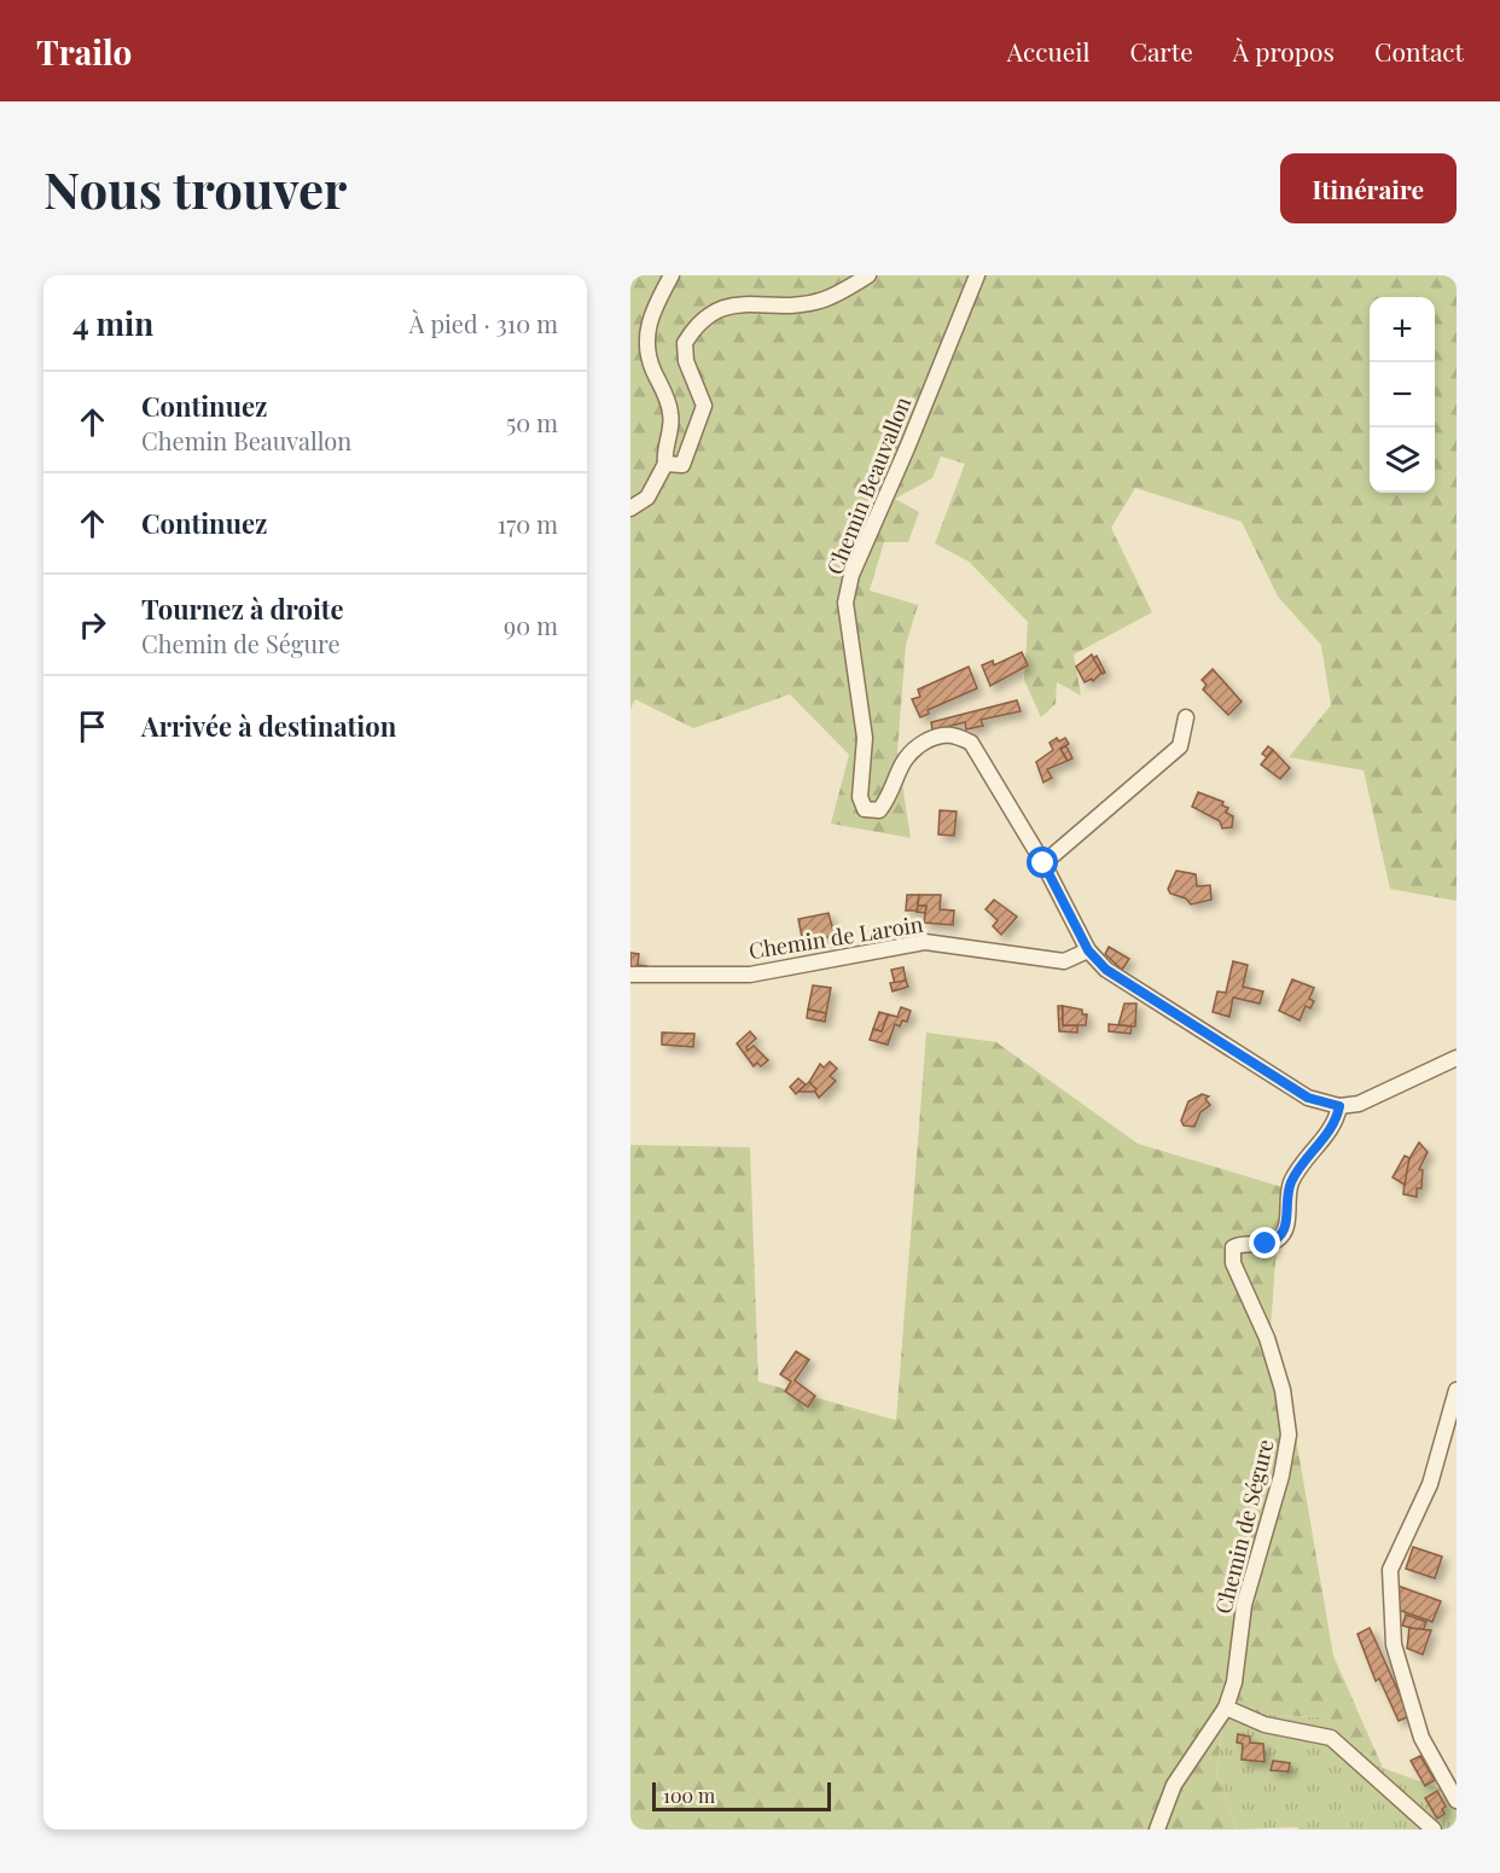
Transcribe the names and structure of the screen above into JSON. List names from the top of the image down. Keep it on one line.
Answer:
{"streets":{"street":["Chemin Beauvallon","Chemin de Laroin","Chemin de Ségure"]},"crossings":[["Chemin Beauvallon","Chemin de Laroin"],["Chemin Beauvallon","Chemin de Ségure"]],"scale_bar":"100 m","page":{"header":"Trailo","nav":["Accueil","Carte","À propos","Contact"],"buttons":"Itinéraire","title":"Nous trouver","heading":["4 min","À pied · 310 m"],"map_buttons":["+","−"],"list":[["Continuez","Chemin Beauvallon","50 m"],["Continuez","170 m"],["Tournez à droite","Chemin de Ségure","90 m"],"Arrivée à destination"],"scale":"100 m"}}
